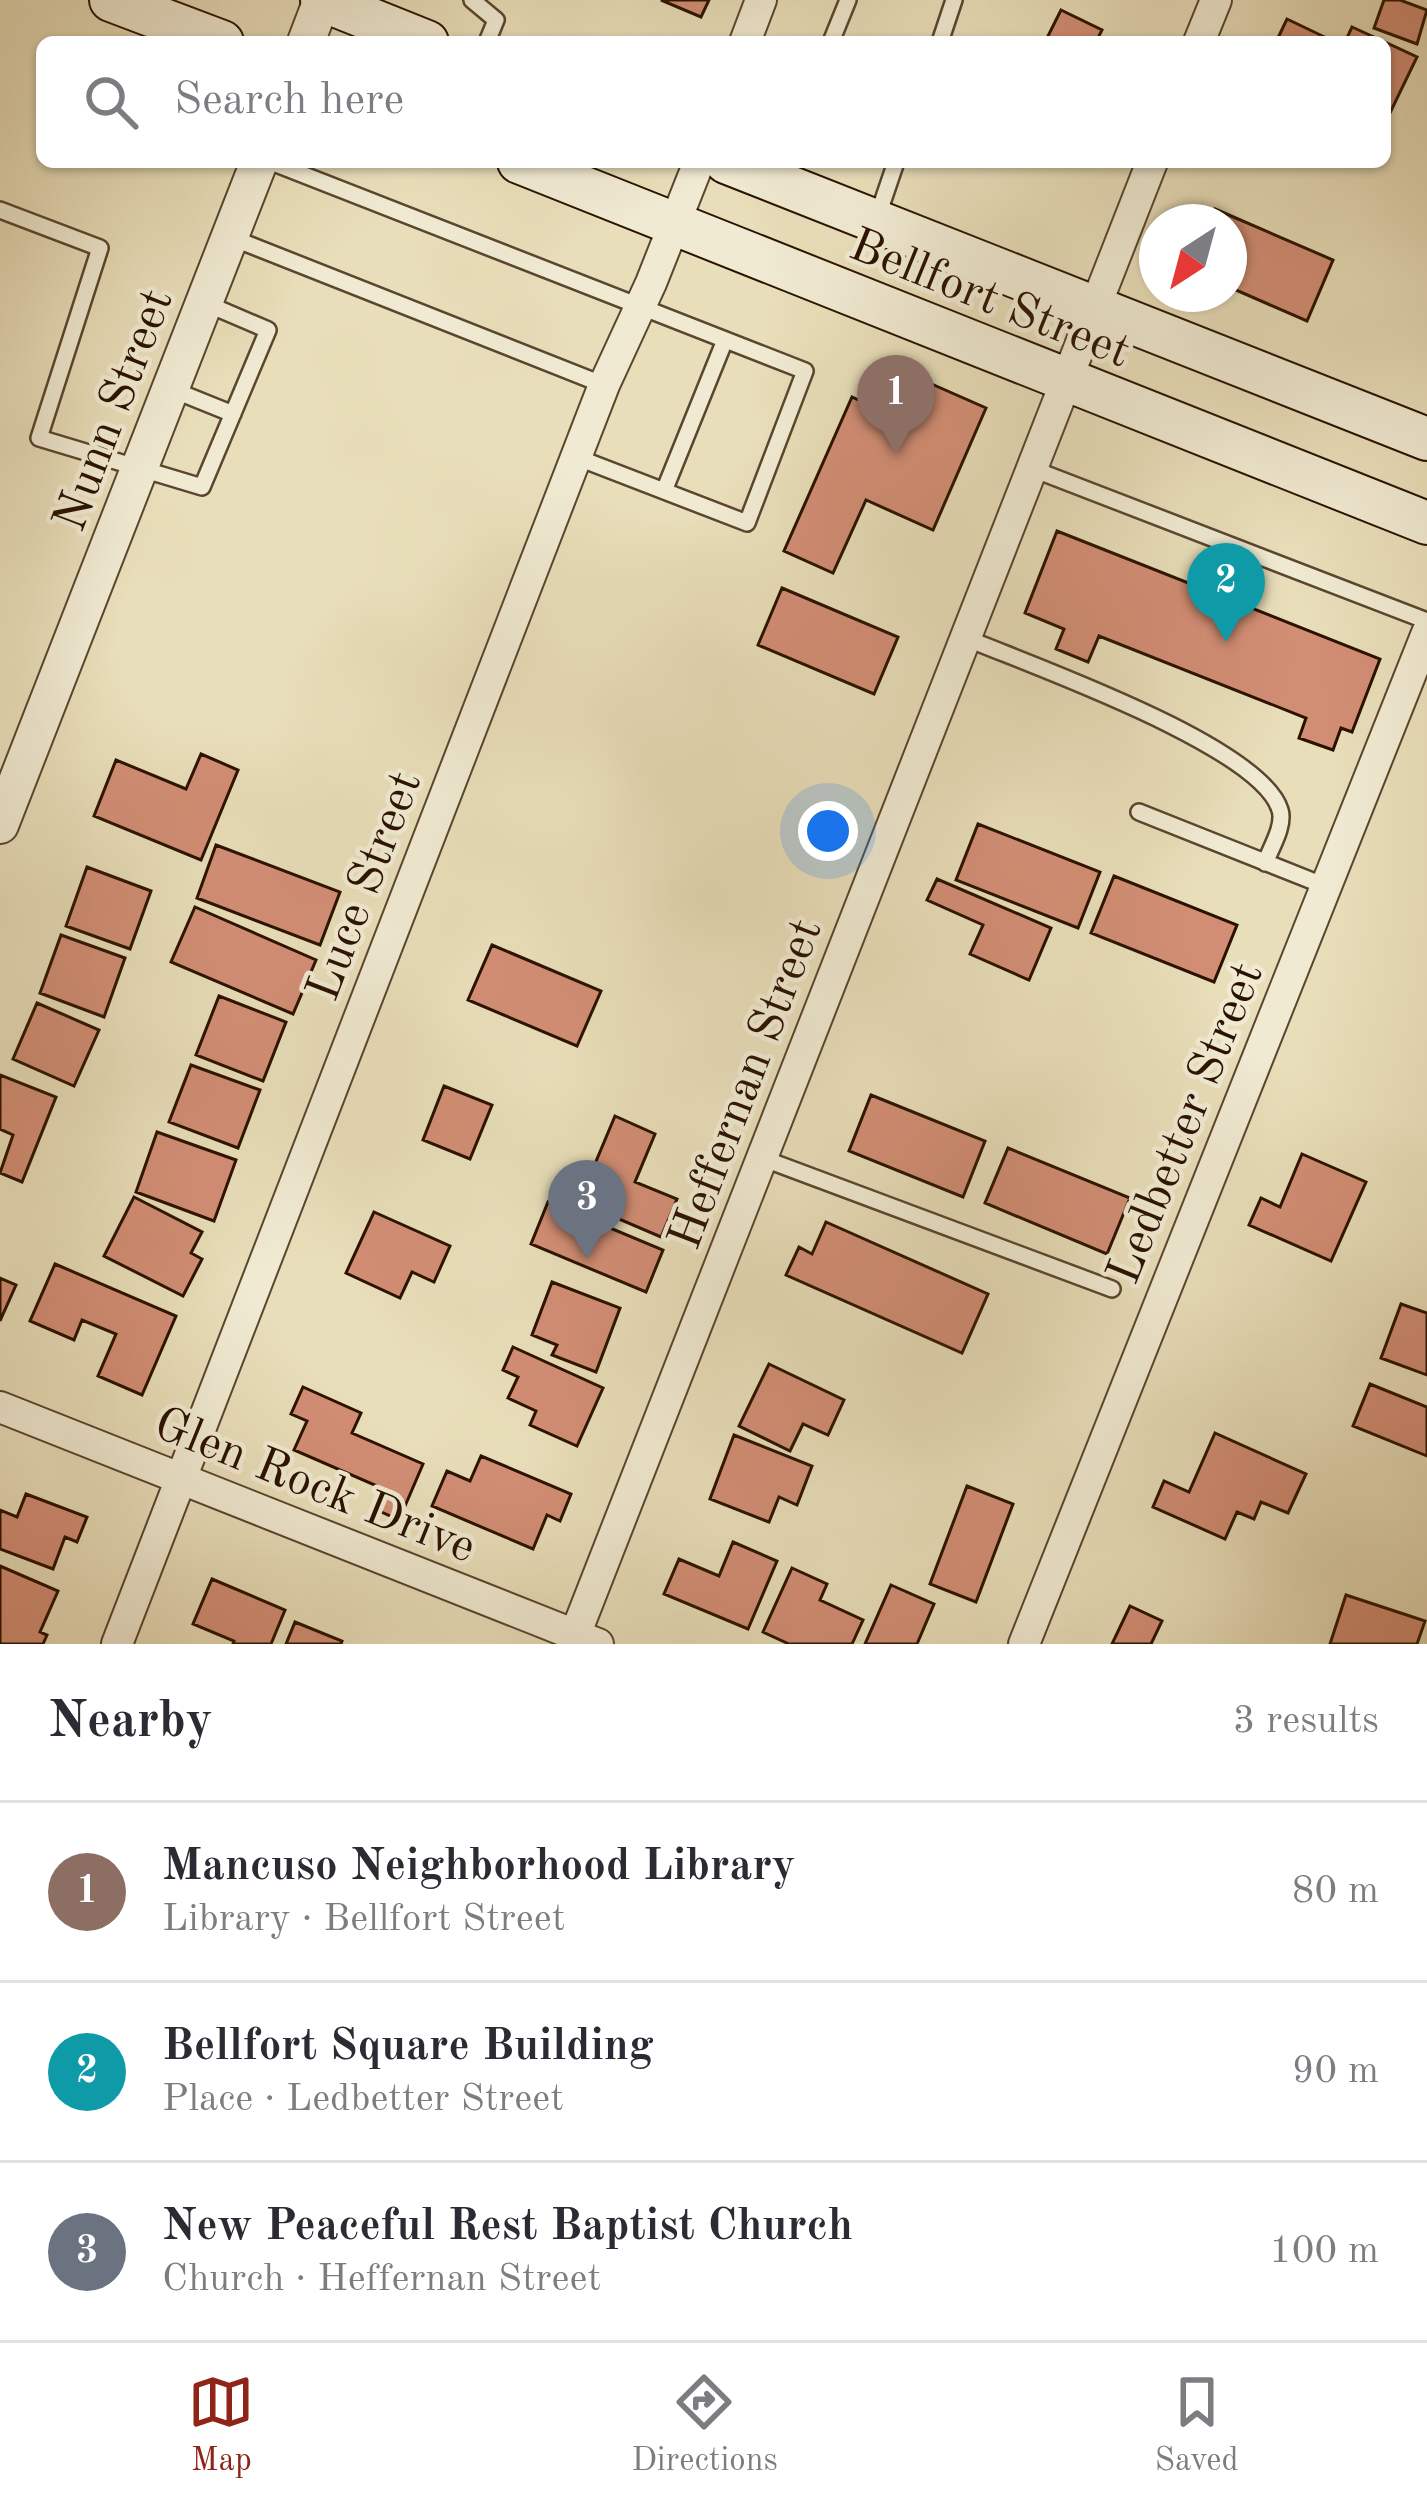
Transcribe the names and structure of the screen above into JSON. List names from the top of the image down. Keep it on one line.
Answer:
{"streets":{"main road":["Bellfort Street"],"street":["Nunn Street","Luce Street","Heffernan Street","Ledbetter Street","Glen Rock Drive"]},"crossings":[["Bellfort Street","Luce Street"],["Bellfort Street","Heffernan Street"],["Luce Street","Glen Rock Drive"],["Heffernan Street","Glen Rock Drive"]],"north":"bottom left","page":{"search":"Search here","pins":["1","2","3"],"heading":["Nearby","3 results"],"list":[{"mark":"1","name":"Mancuso Neighborhood Library","note":"Library · Bellfort Street","value":"80 m"},{"mark":"2","name":"Bellfort Square Building","note":"Place · Ledbetter Street","value":"90 m"},{"mark":"3","name":"New Peaceful Rest Baptist Church","note":"Church · Heffernan Street","value":"100 m"}],"nav":["Map","Directions","Saved"]}}
